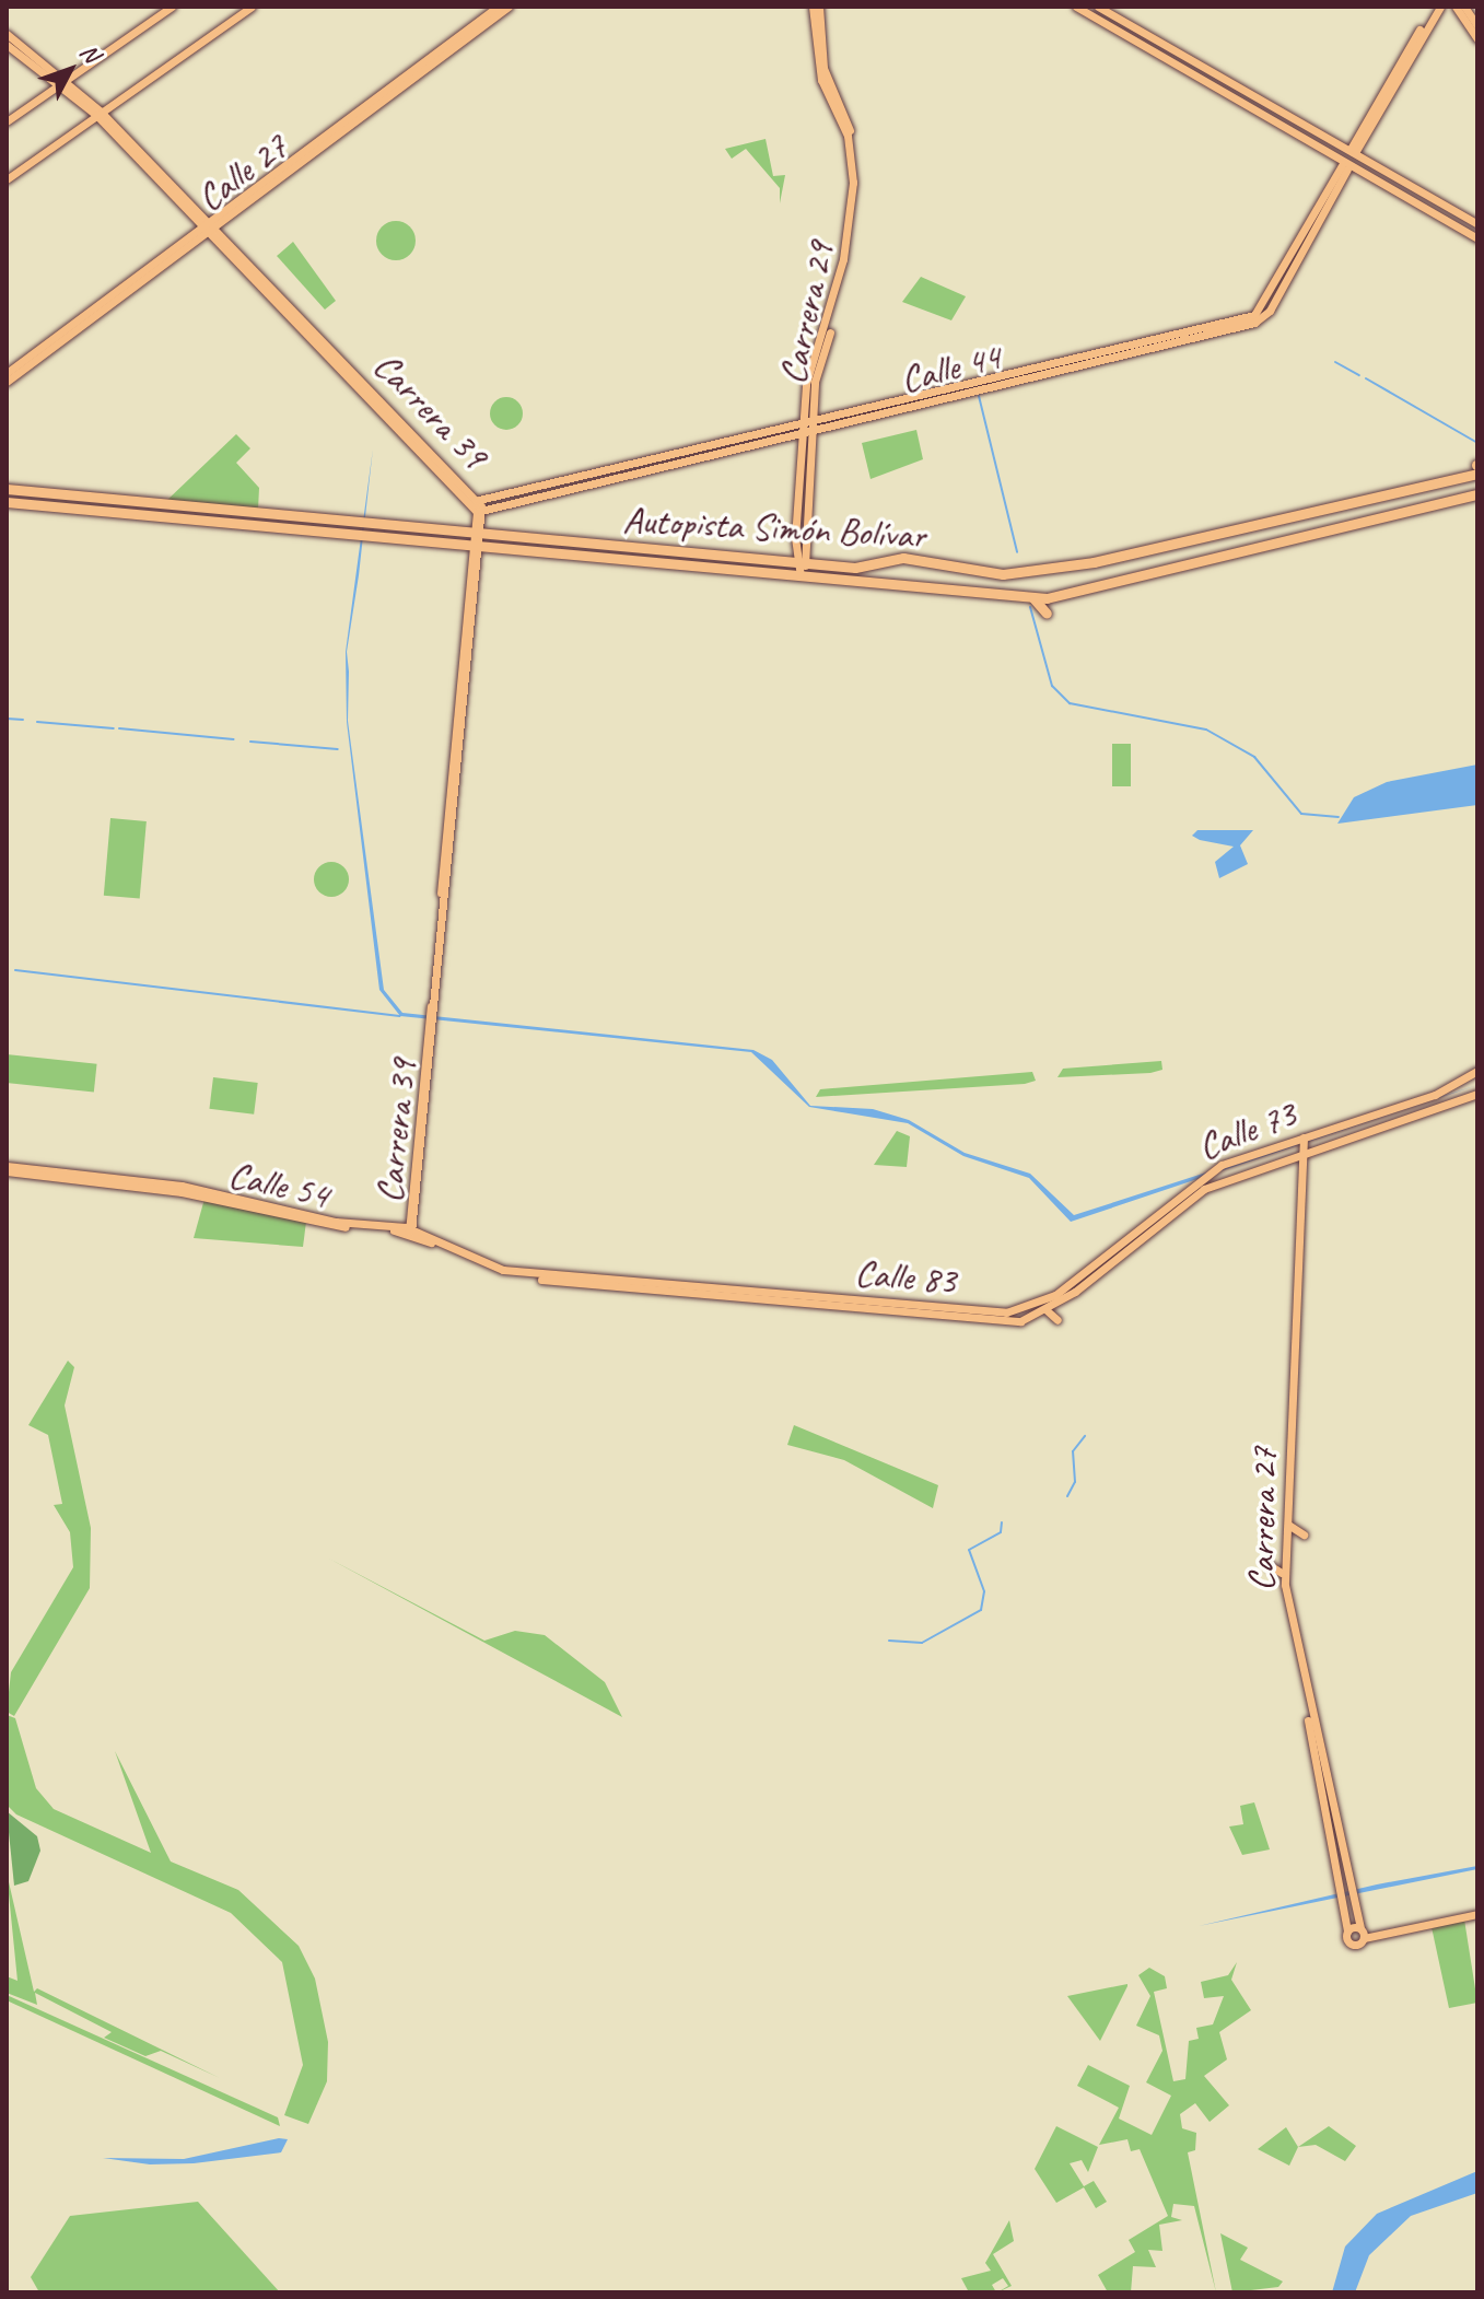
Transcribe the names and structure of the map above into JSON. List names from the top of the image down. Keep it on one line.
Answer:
{"streets":{"highway":["Autopista Simón Bolívar"],"main road":["Calle 27","Carrera 29","Calle 44","Carrera 39","Calle 73","Calle 54","Calle 83","Carrera 27"]},"crossings":[["Calle 27","Carrera 39"],["Carrera 29","Calle 44"],["Carrera 29","Autopista Simón Bolívar"],["Calle 44","Carrera 39"],["Carrera 39","Autopista Simón Bolívar"],["Carrera 39","Calle 54"],["Calle 73","Calle 83"],["Calle 73","Carrera 27"],["Calle 54","Calle 83"]],"north":"top right"}
